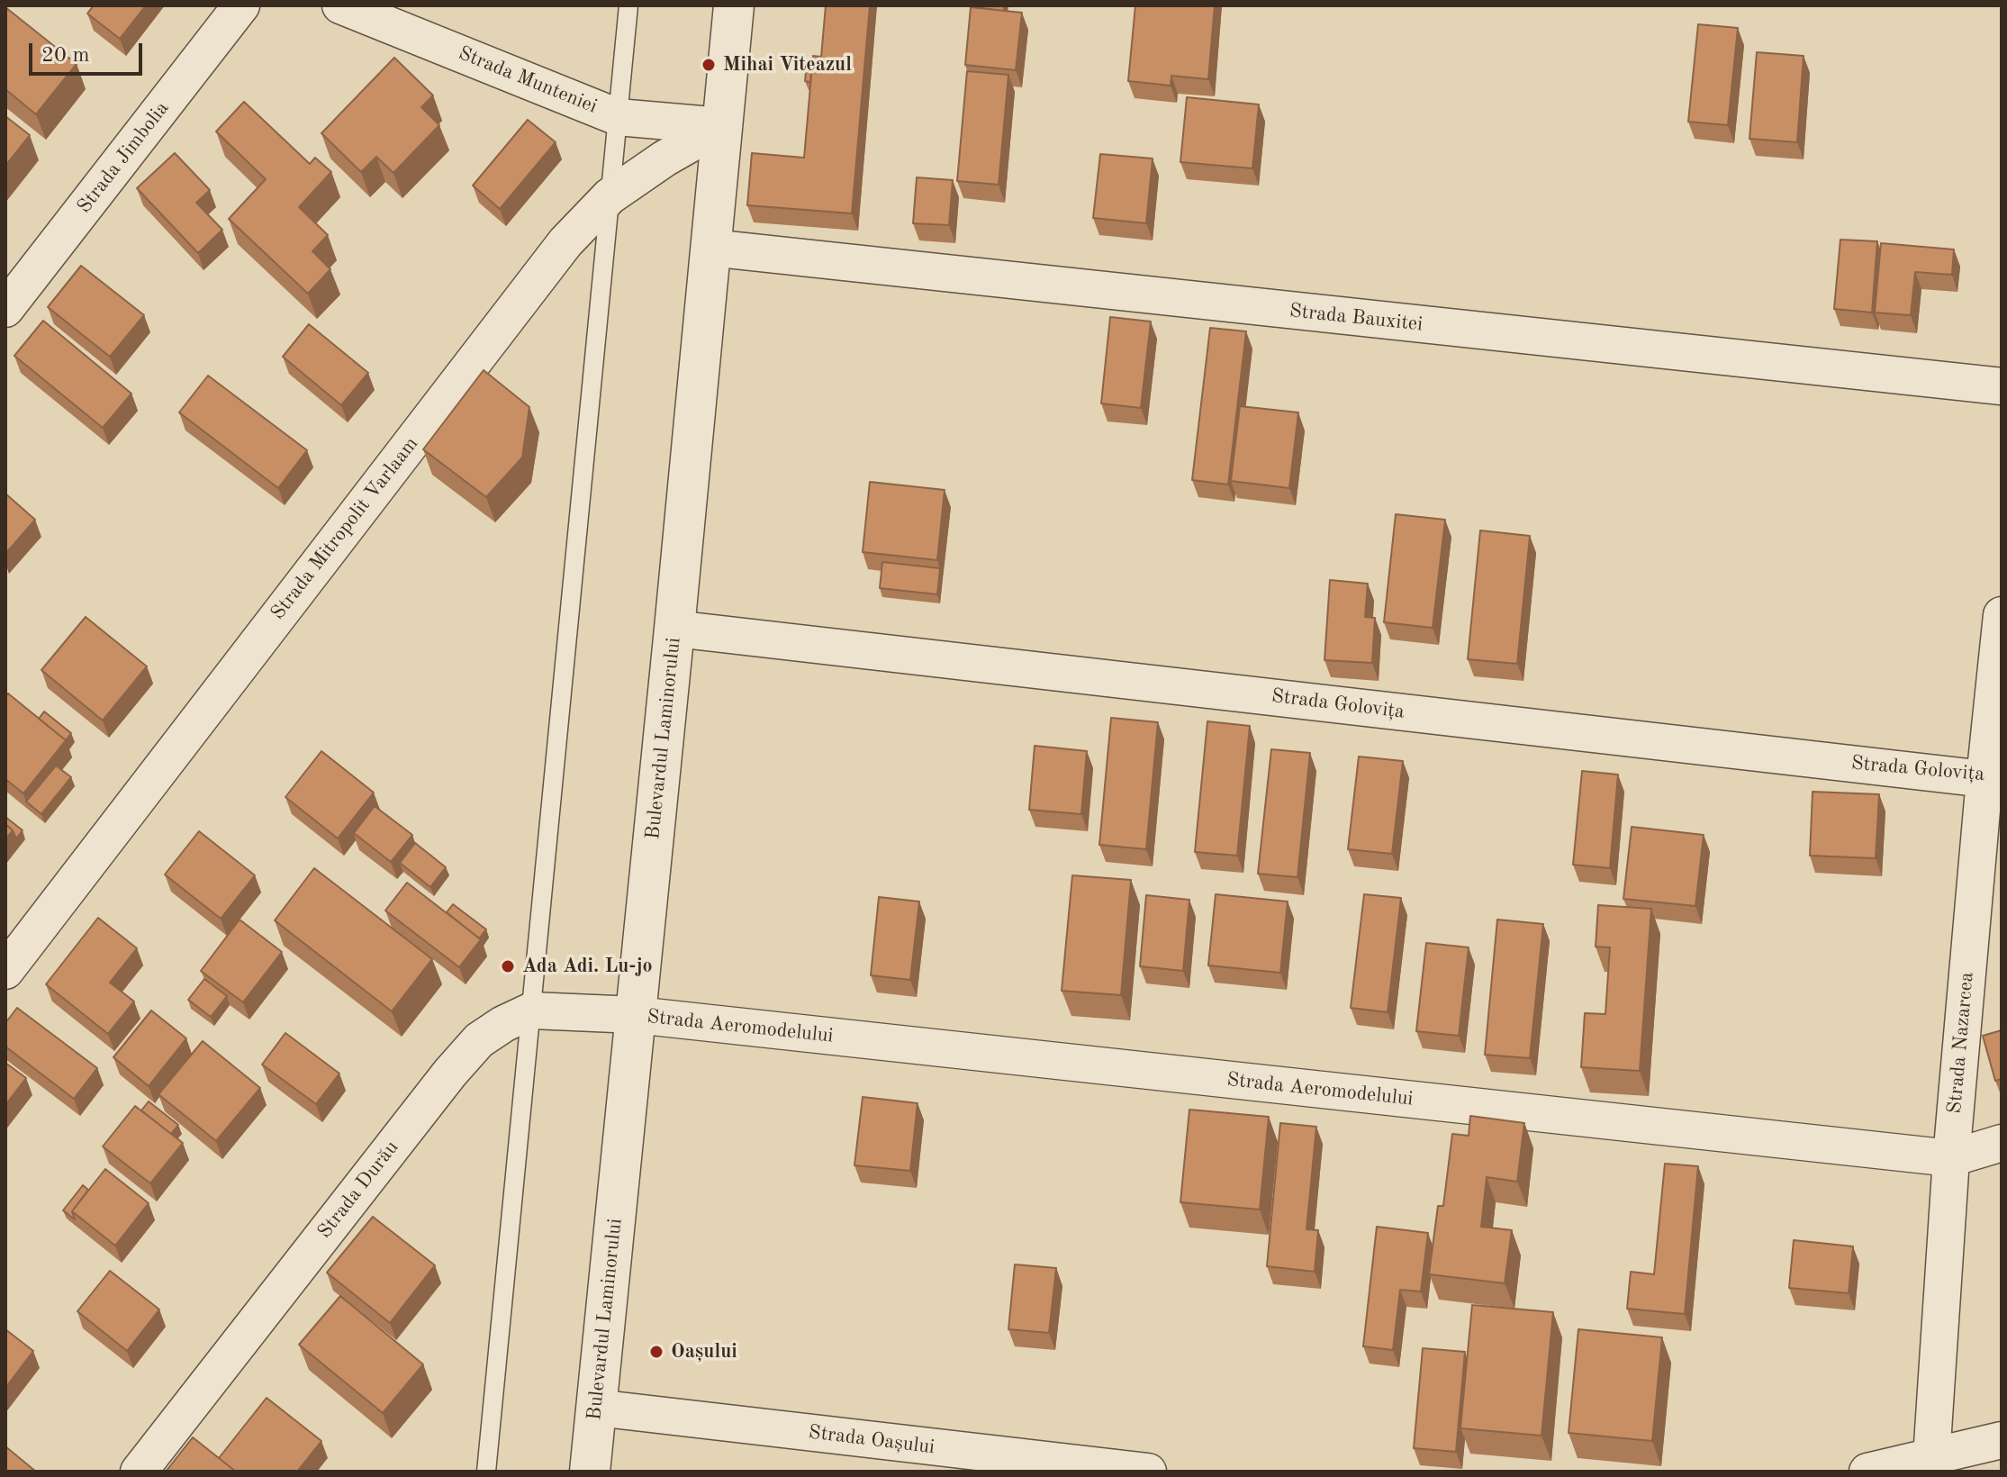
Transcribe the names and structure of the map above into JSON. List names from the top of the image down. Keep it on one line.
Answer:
{"streets":{"street":["Strada Munteniei","Strada Jimbolia","Strada Bauxitei","Strada Mitropolit Varlaam","Strada Golovița","Bulevardul Laminorului","Strada Aeromodelului","Strada Nazarcea","Strada Durău","Strada Oașului"]},"crossings":[["Strada Munteniei","Strada Mitropolit Varlaam"],["Strada Munteniei","Bulevardul Laminorului"],["Strada Bauxitei","Bulevardul Laminorului"],["Strada Mitropolit Varlaam","Bulevardul Laminorului"],["Strada Golovița","Bulevardul Laminorului"],["Strada Golovița","Strada Nazarcea"],["Bulevardul Laminorului","Strada Aeromodelului"],["Bulevardul Laminorului","Strada Durău"],["Bulevardul Laminorului","Strada Oașului"],["Strada Aeromodelului","Strada Nazarcea"],["Strada Aeromodelului","Strada Durău"]],"places":["Mihai Viteazul","Ada Adi. Lu-jo","Oașului"],"scale_bar":"20 m"}
